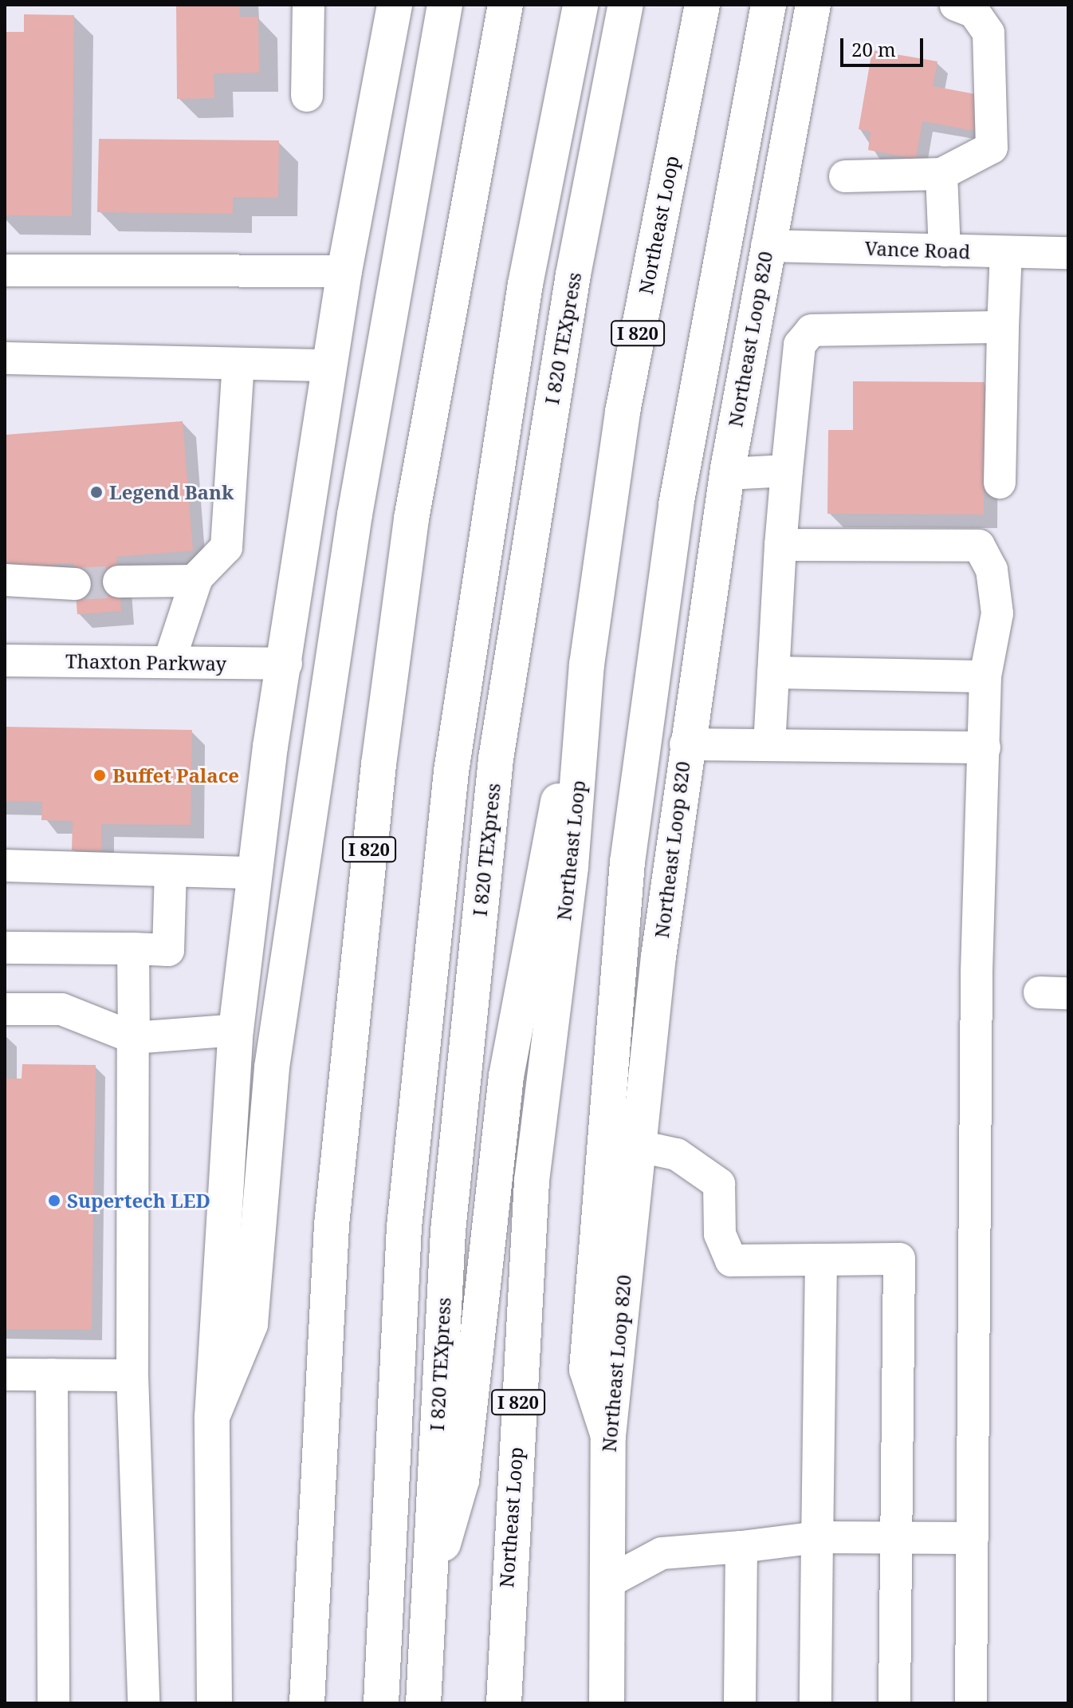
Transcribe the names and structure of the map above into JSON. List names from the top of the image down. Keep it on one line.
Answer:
{"streets":{"main road":["Northeast Loop","I 820","I 820 TEXpress","Northeast Loop 820"],"street":["Vance Road","Thaxton Parkway"]},"crossings":[["Vance Road","Northeast Loop 820"]],"places":["Legend Bank","Buffet Palace","Supertech LED"],"scale_bar":"20 m"}
